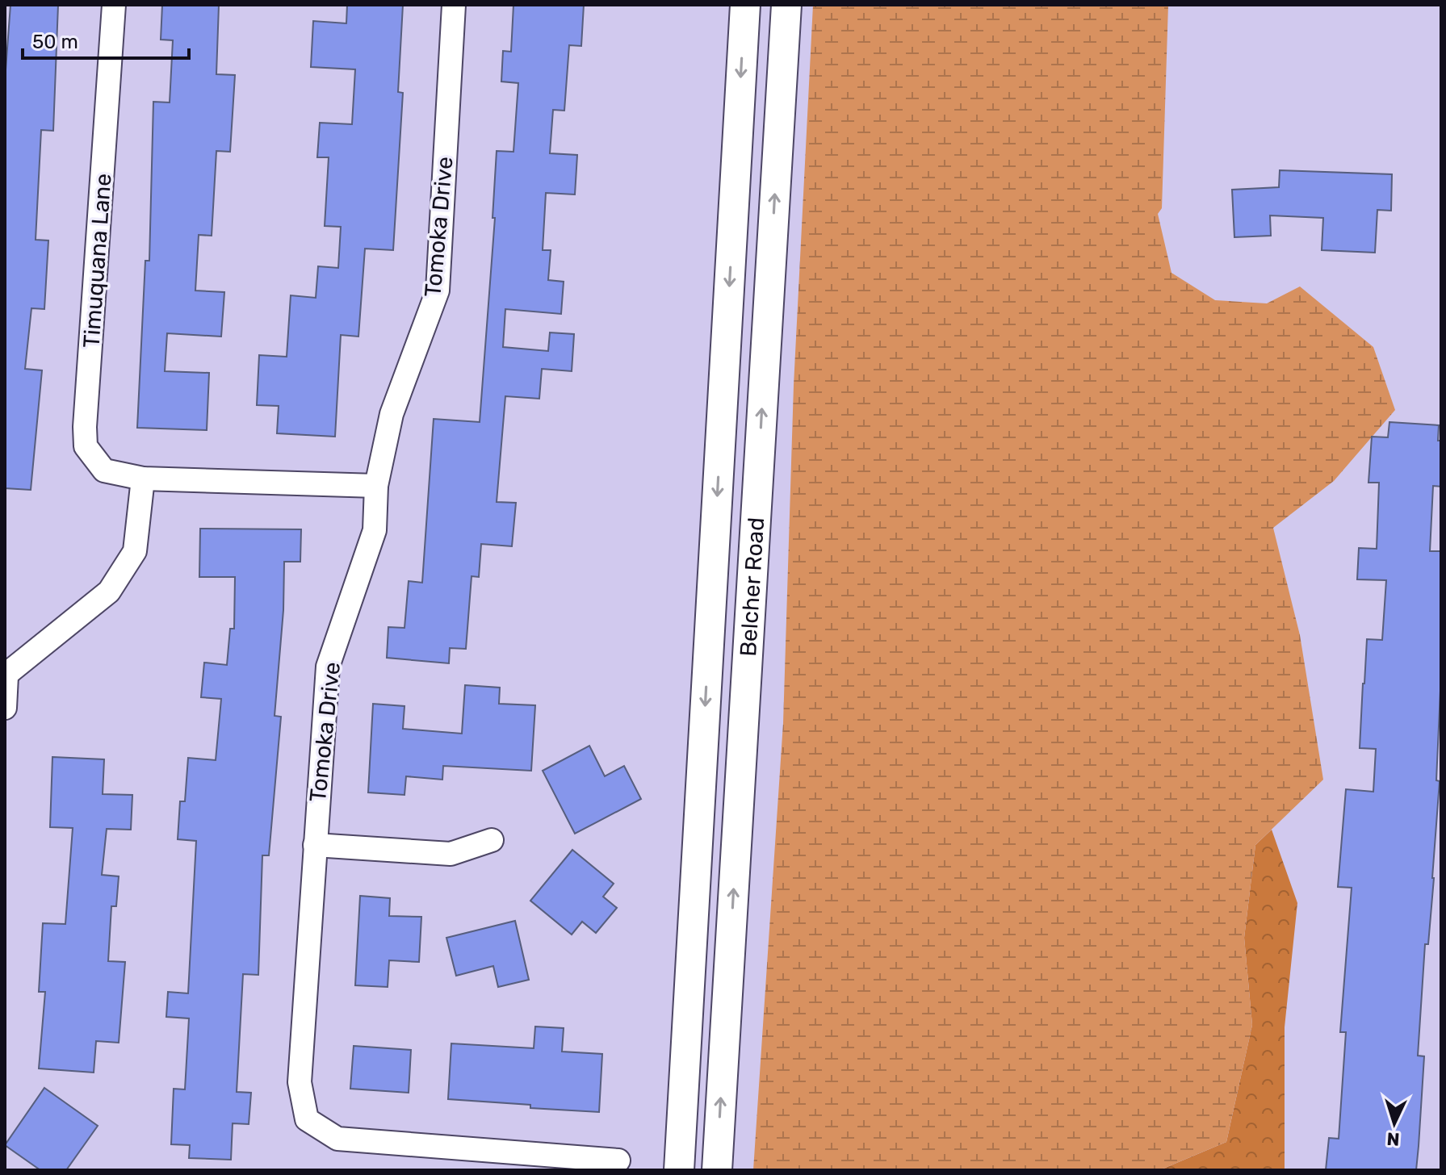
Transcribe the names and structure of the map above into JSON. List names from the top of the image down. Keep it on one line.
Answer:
{"streets":{"main road":["Belcher Road"],"street":["Tomoka Drive","Timuquana Lane"]},"crossings":[["Tomoka Drive","Timuquana Lane"]],"scale_bar":"50 m","north":"bottom"}
